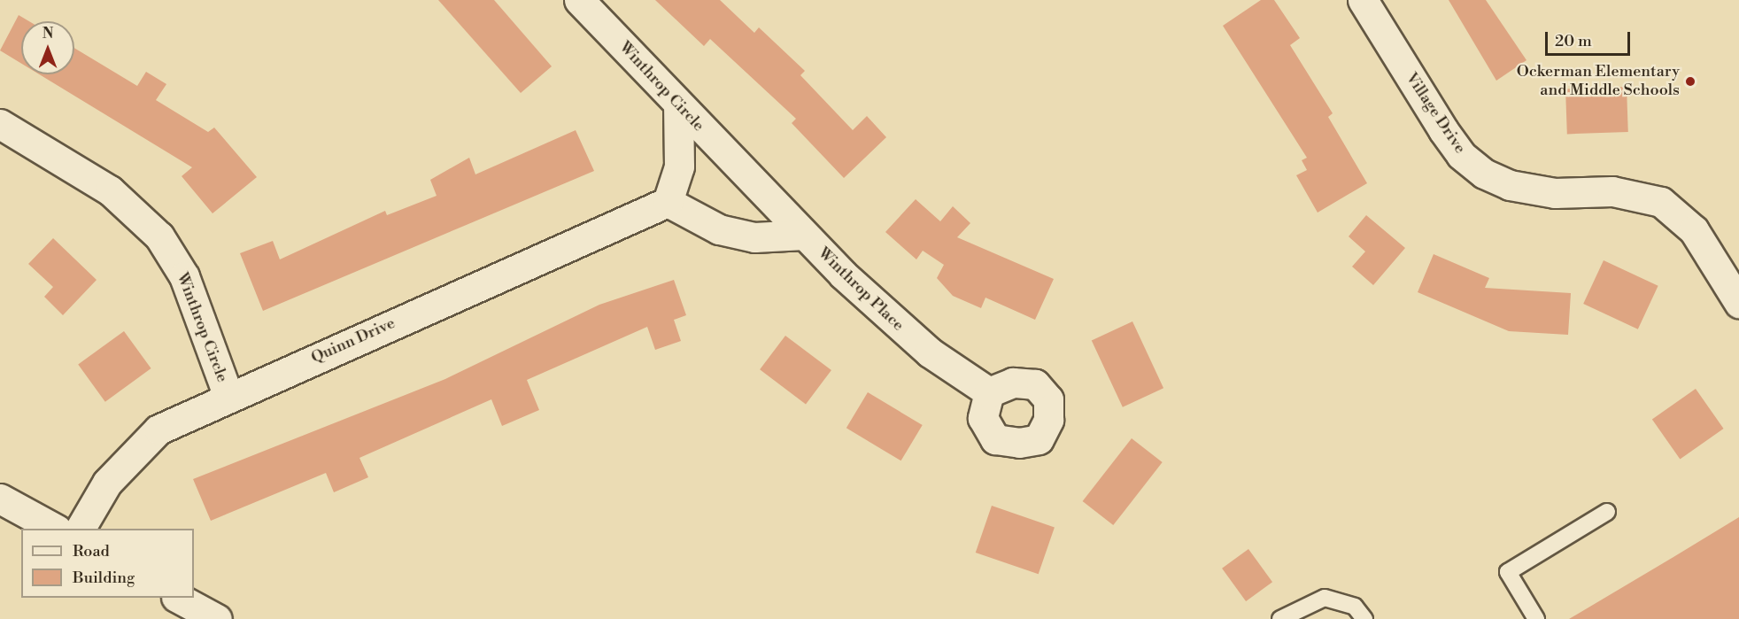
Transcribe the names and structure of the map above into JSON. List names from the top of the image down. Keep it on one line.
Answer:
{"streets":{"street":["Winthrop Circle","Village Drive","Winthrop Place","Quinn Drive"]},"crossings":[["Winthrop Circle","Winthrop Place"],["Winthrop Circle","Quinn Drive"]],"places":["Ockerman Elementary and Middle Schools"],"legend":["Road","Building"],"scale_bar":"20 m","north":"top"}
